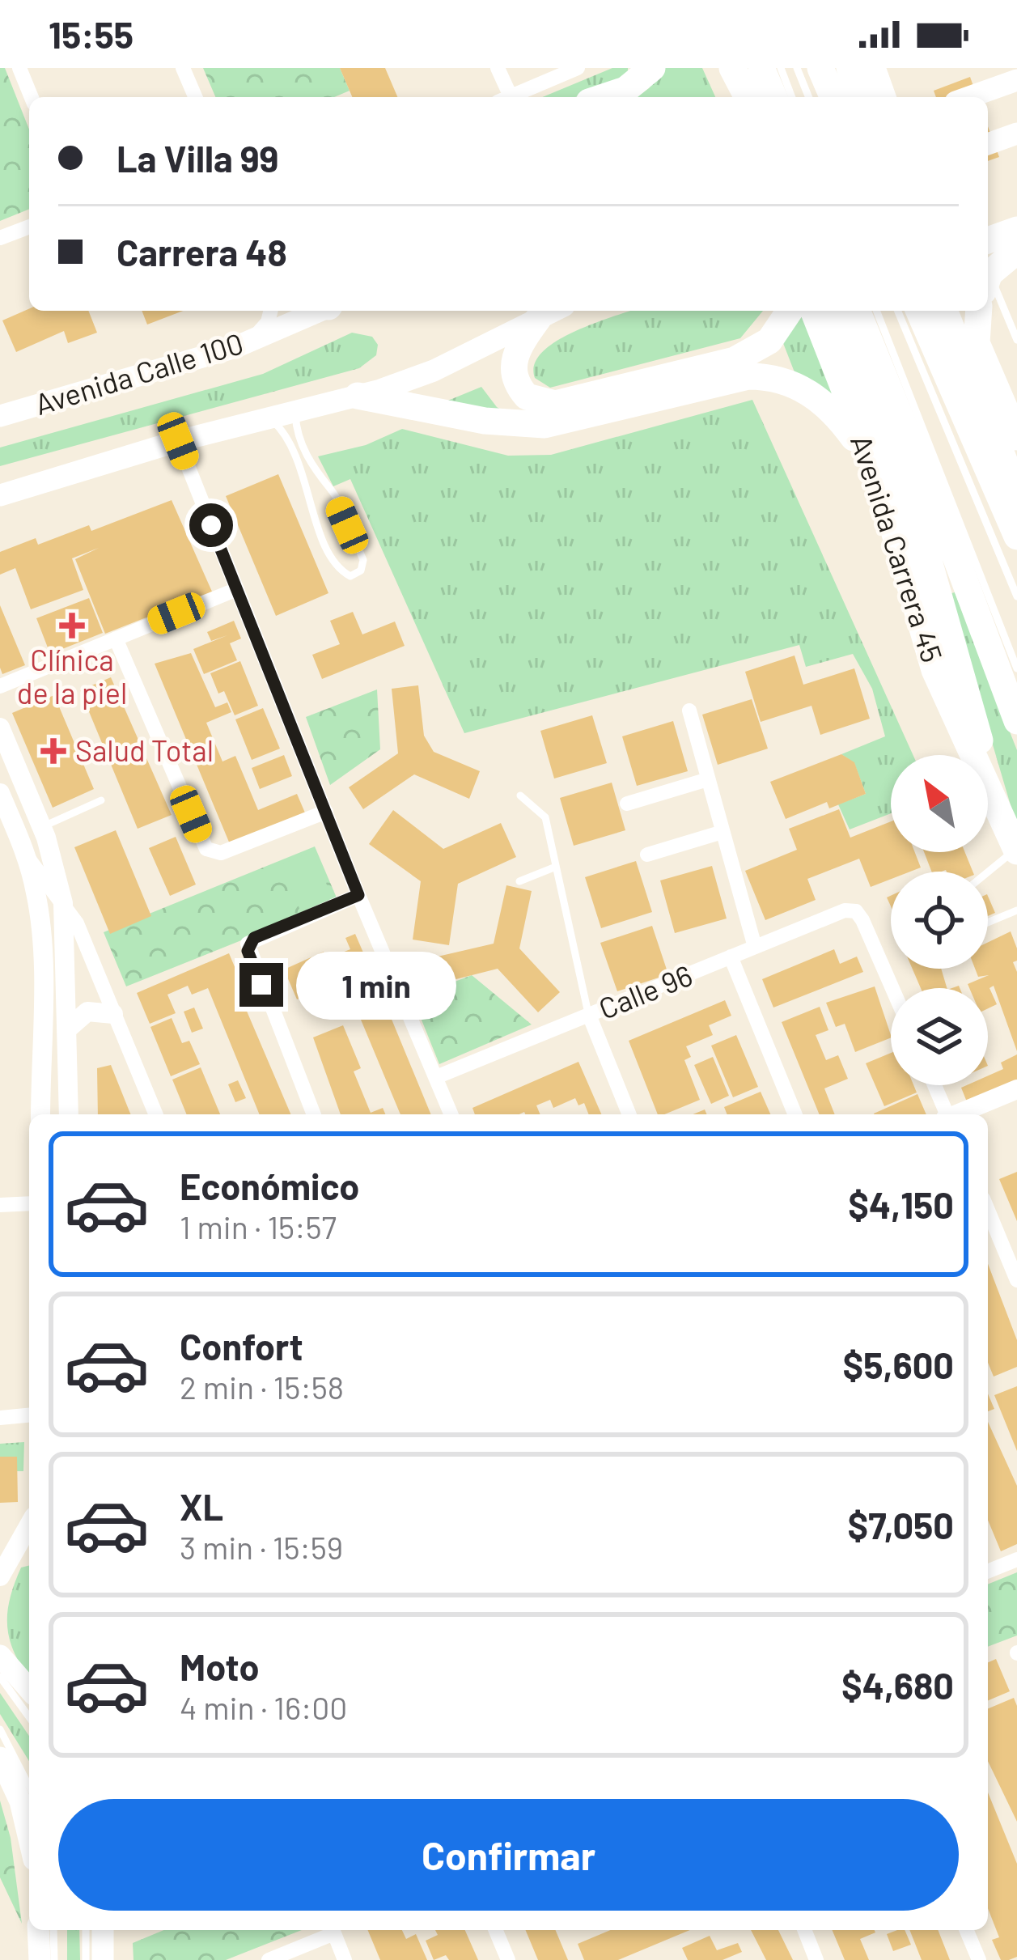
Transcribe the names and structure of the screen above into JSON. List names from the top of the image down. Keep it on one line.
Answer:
{"streets":{"highway":["Avenida Carrera 45"],"main road":["Avenida Calle 100"],"street":["Calle 96"]},"places":{"health":["Clínica de la piel","Salud Total"]},"north":"top left","page":{"status":"15:55","banner":["La Villa 99","Carrera 48"],"bubble":"1 min","list":[{"name":"Económico","note":"1 min · 15:57","value":"$4,150"},{"name":"Confort","note":"2 min · 15:58","value":"$5,600"},{"name":"XL","note":"3 min · 15:59","value":"$7,050"},{"name":"Moto","note":"4 min · 16:00","value":"$4,680"}],"buttons":"Confirmar"}}
